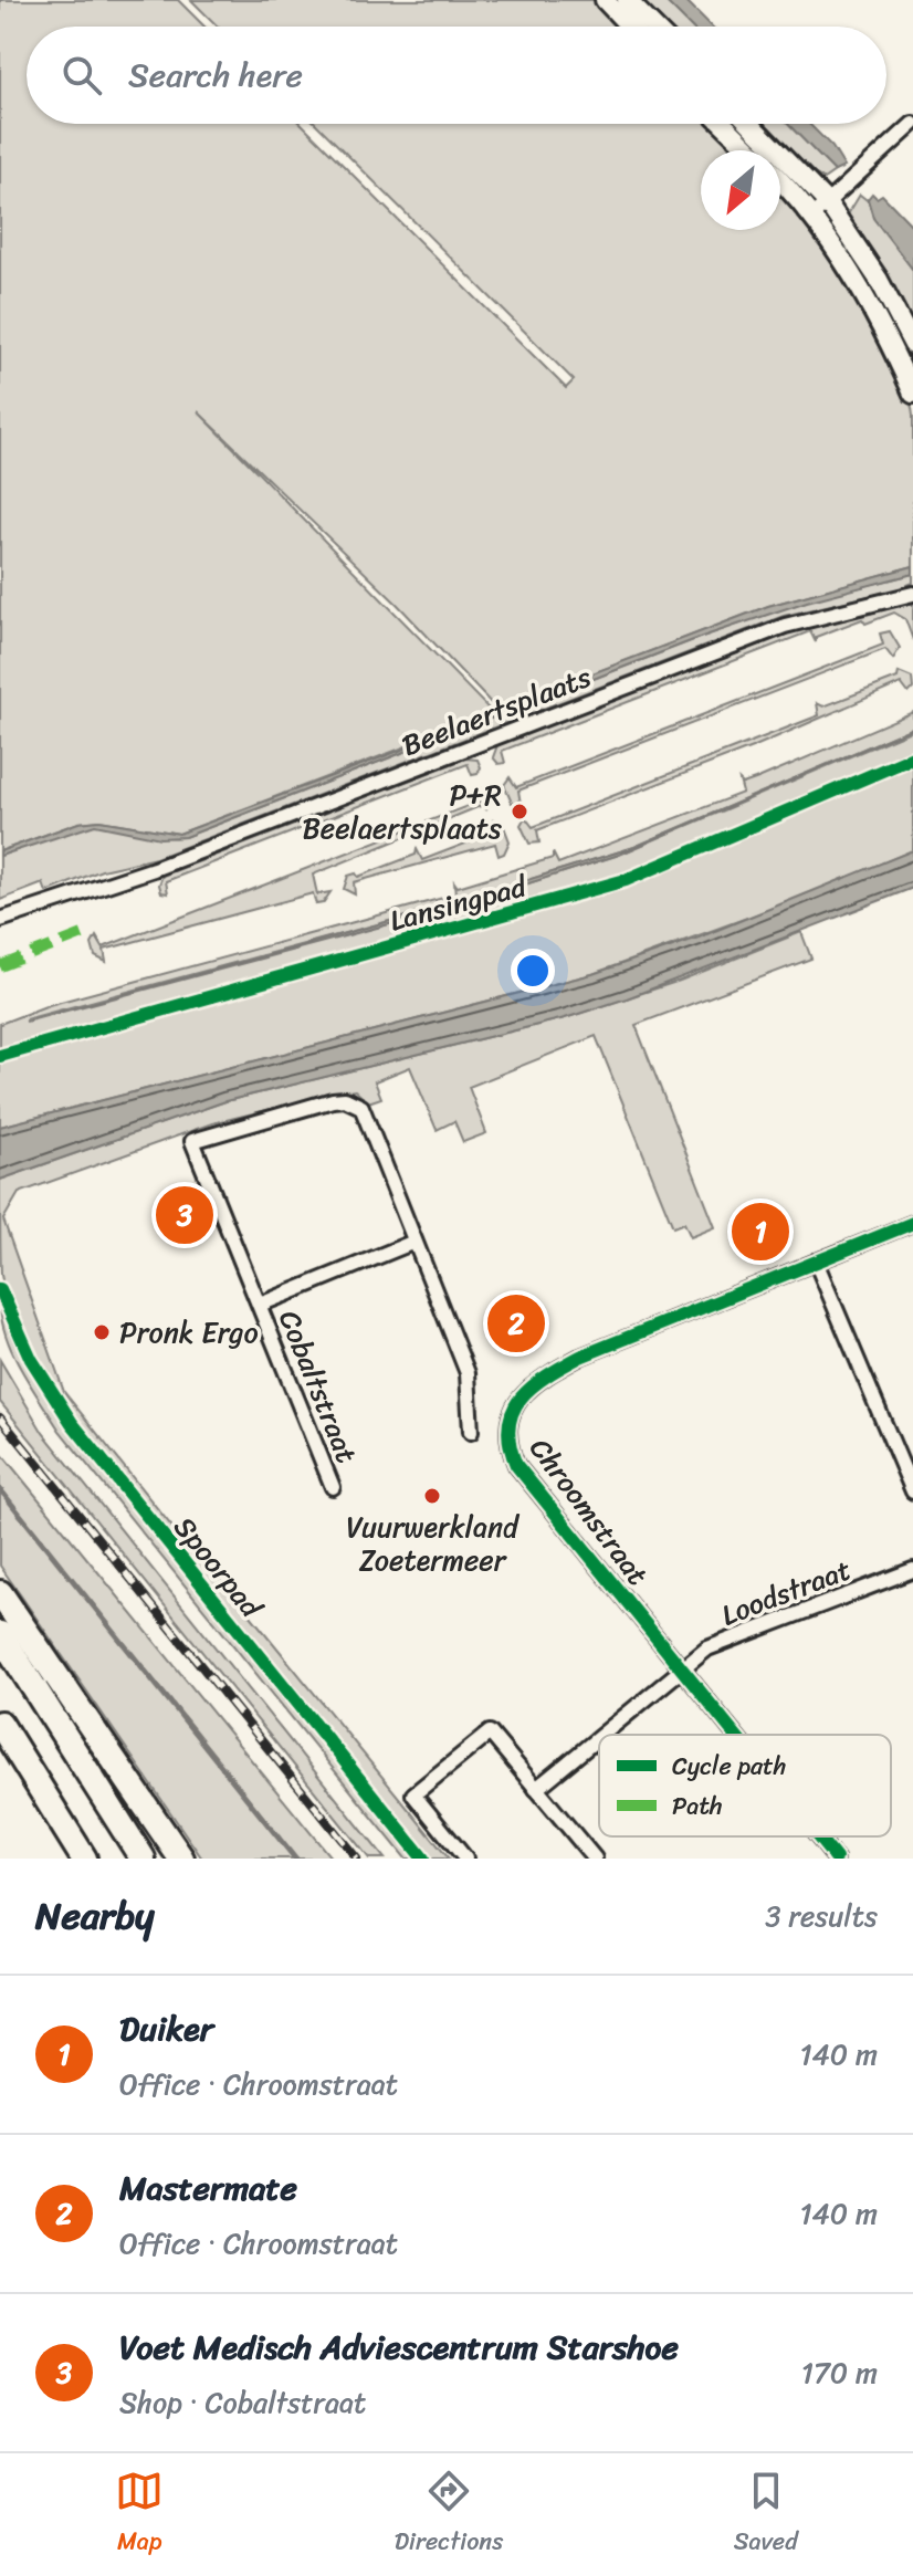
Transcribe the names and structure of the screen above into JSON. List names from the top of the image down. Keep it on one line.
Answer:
{"streets":{"street":["Beelaertsplaats","Cobaltstraat","Chroomstraat","Loodstraat"],"cycle path":["Lansingpad","Spoorpad"]},"crossings":[["Chroomstraat","Loodstraat"]],"places":["P+R Beelaertsplaats","Pronk Ergo","Vuurwerkland Zoetermeer"],"legend":["Cycle path","Path"],"north":"bottom left","page":{"search":"Search here","pins":["3","1","2"],"heading":["Nearby","3 results"],"list":[{"mark":"1","name":"Duiker","note":"Office · Chroomstraat","value":"140 m"},{"mark":"2","name":"Mastermate","note":"Office · Chroomstraat","value":"140 m"},{"mark":"3","name":"Voet Medisch Adviescentrum Starshoe","note":"Shop · Cobaltstraat","value":"170 m"}],"nav":["Map","Directions","Saved"]}}
